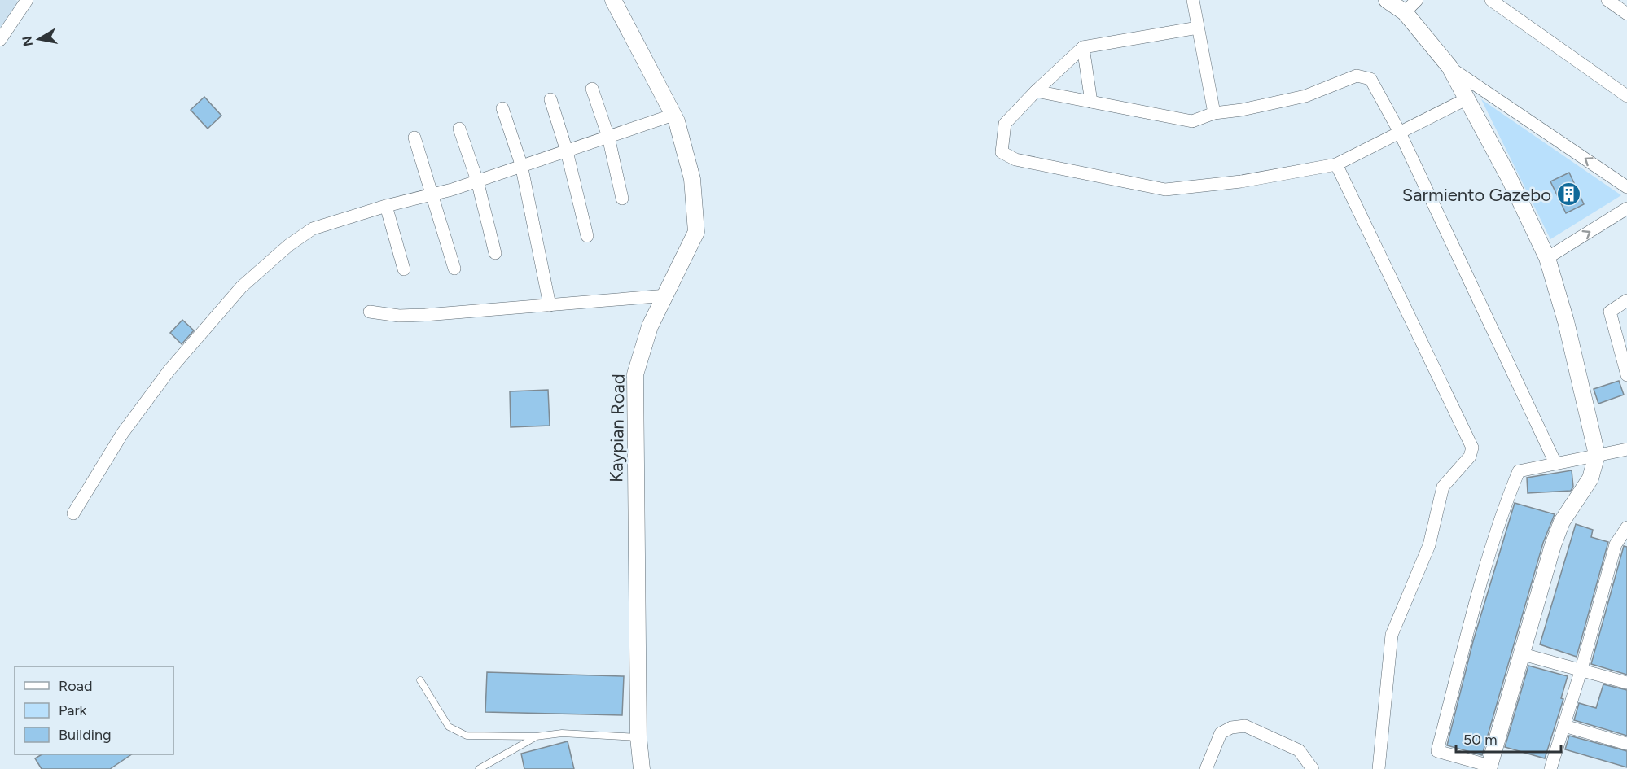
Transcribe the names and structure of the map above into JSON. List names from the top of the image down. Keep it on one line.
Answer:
{"streets":{"street":["Kaypian Road"]},"places":{"building":["Sarmiento Gazebo"]},"legend":["Road","Park","Building"],"scale_bar":"50 m","north":"left"}
